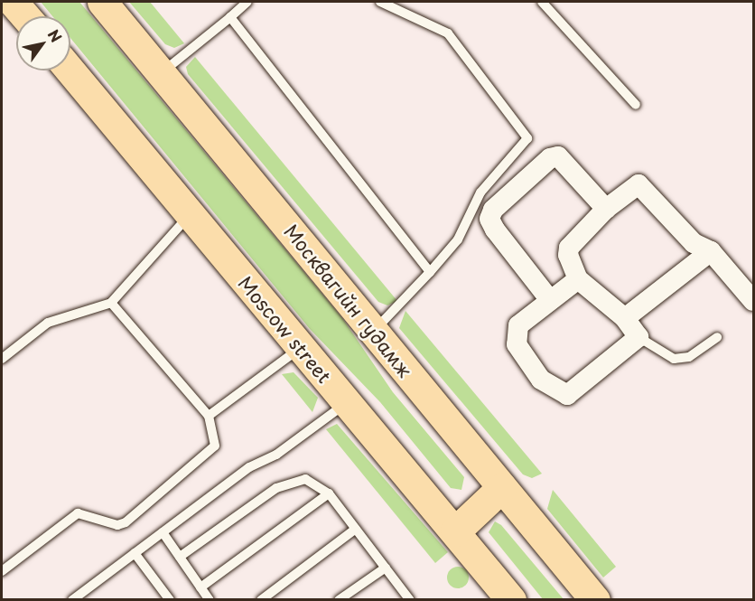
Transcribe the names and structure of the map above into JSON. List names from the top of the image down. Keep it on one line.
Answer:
{"streets":{"highway":["Москвагийн гудамж","Moscow street"]},"north":"top right"}
